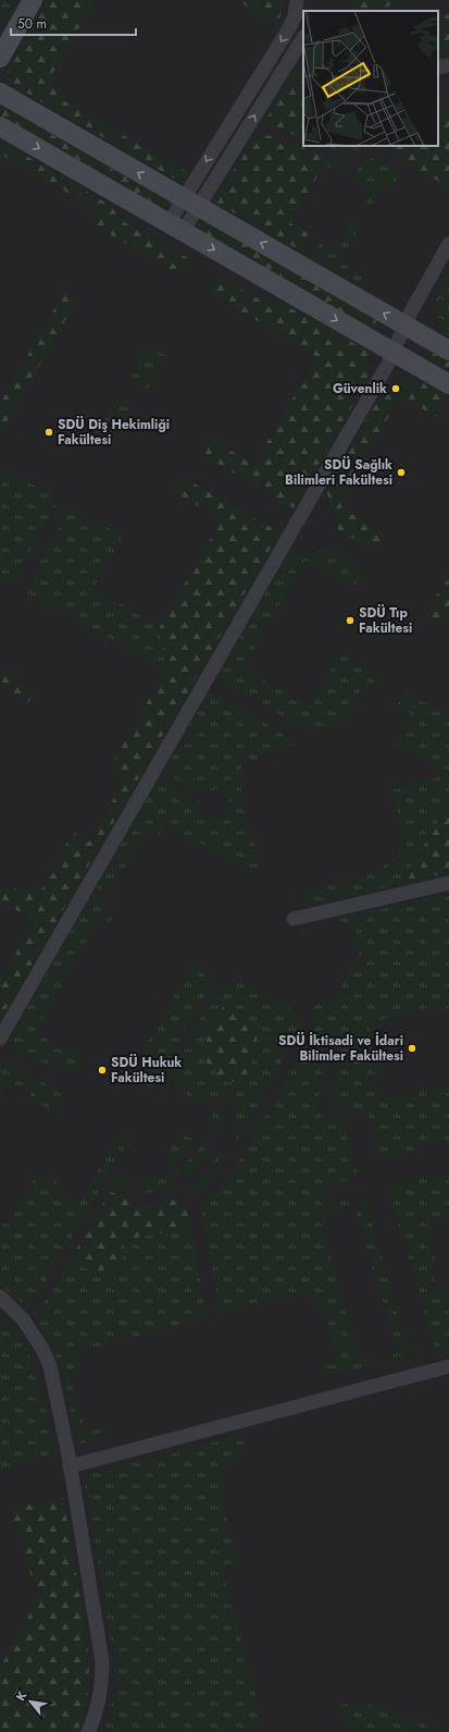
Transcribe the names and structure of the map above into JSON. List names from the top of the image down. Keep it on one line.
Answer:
{"places":["Güvenlik","SDÜ Diş Hekimliği Fakültesi","SDÜ Sağlık Bilimleri Fakültesi","SDÜ Tıp Fakültesi","SDÜ İktisadi ve İdari Bilimler Fakültesi","SDÜ Hukuk Fakültesi"],"scale_bar":"50 m","north":"top left"}
